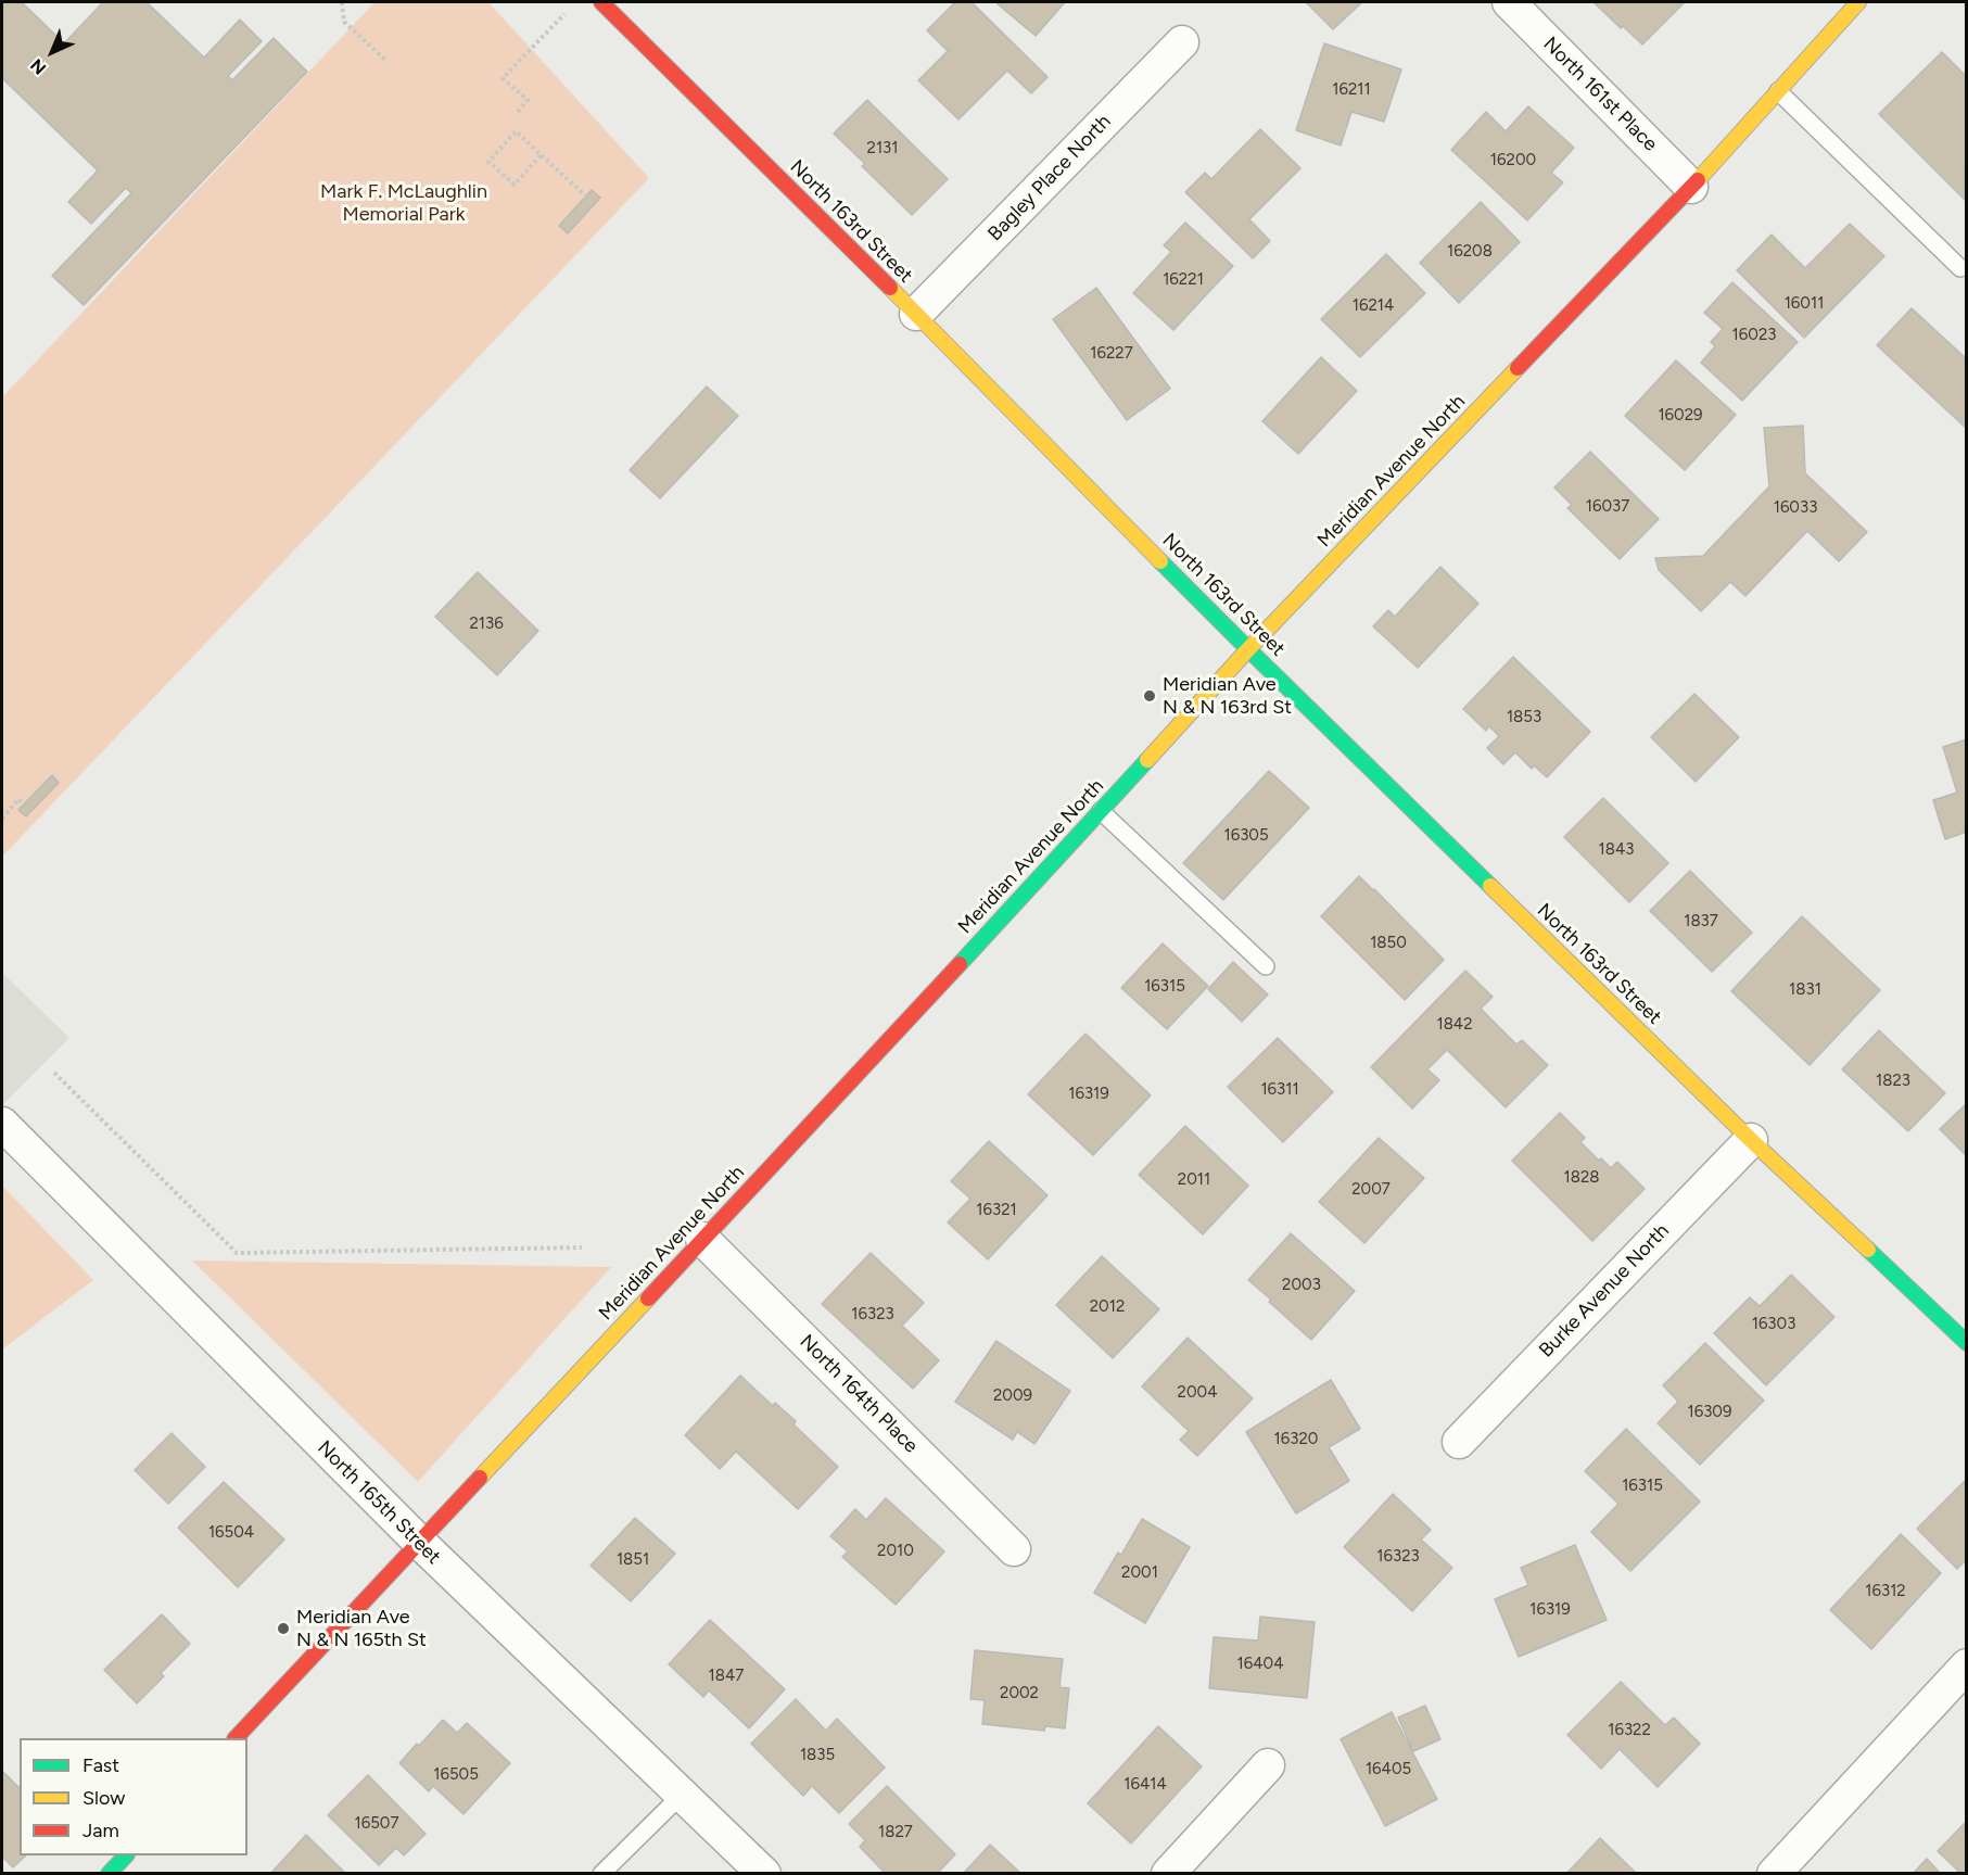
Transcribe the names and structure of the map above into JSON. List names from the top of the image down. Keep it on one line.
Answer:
{"streets":{"street":["North 161st Place","Bagley Place North","North 163rd Street","Meridian Avenue North","Burke Avenue North","North 164th Place","North 165th Street"]},"crossings":[["North 161st Place","Meridian Avenue North"],["Bagley Place North","North 163rd Street"],["North 163rd Street","Meridian Avenue North"],["North 163rd Street","Burke Avenue North"],["Meridian Avenue North","North 164th Place"],["Meridian Avenue North","North 165th Street"]],"parks":["Mark F. McLaughlin Memorial Park"],"places":["Meridian Ave N & N 163rd St","Meridian Ave N & N 165th St"],"house_numbers":["16211","2131","16200","16208","16221","16011","16214","16023","16227","16029","16037","16033","2136","1853","16305","1843","1837","1850","16315","1831","1842","1823","16311","16319","1828","2011","2007","16321","2003","2012","16323","16303","2004","2009","16309","16320","16315","16504","2010","16323","1851","2001","16312","16319","16404","1847","2002","16322","1835","16405","16505","16414","16507","1827"],"legend":["Fast","Slow","Jam"],"north":"bottom left"}
